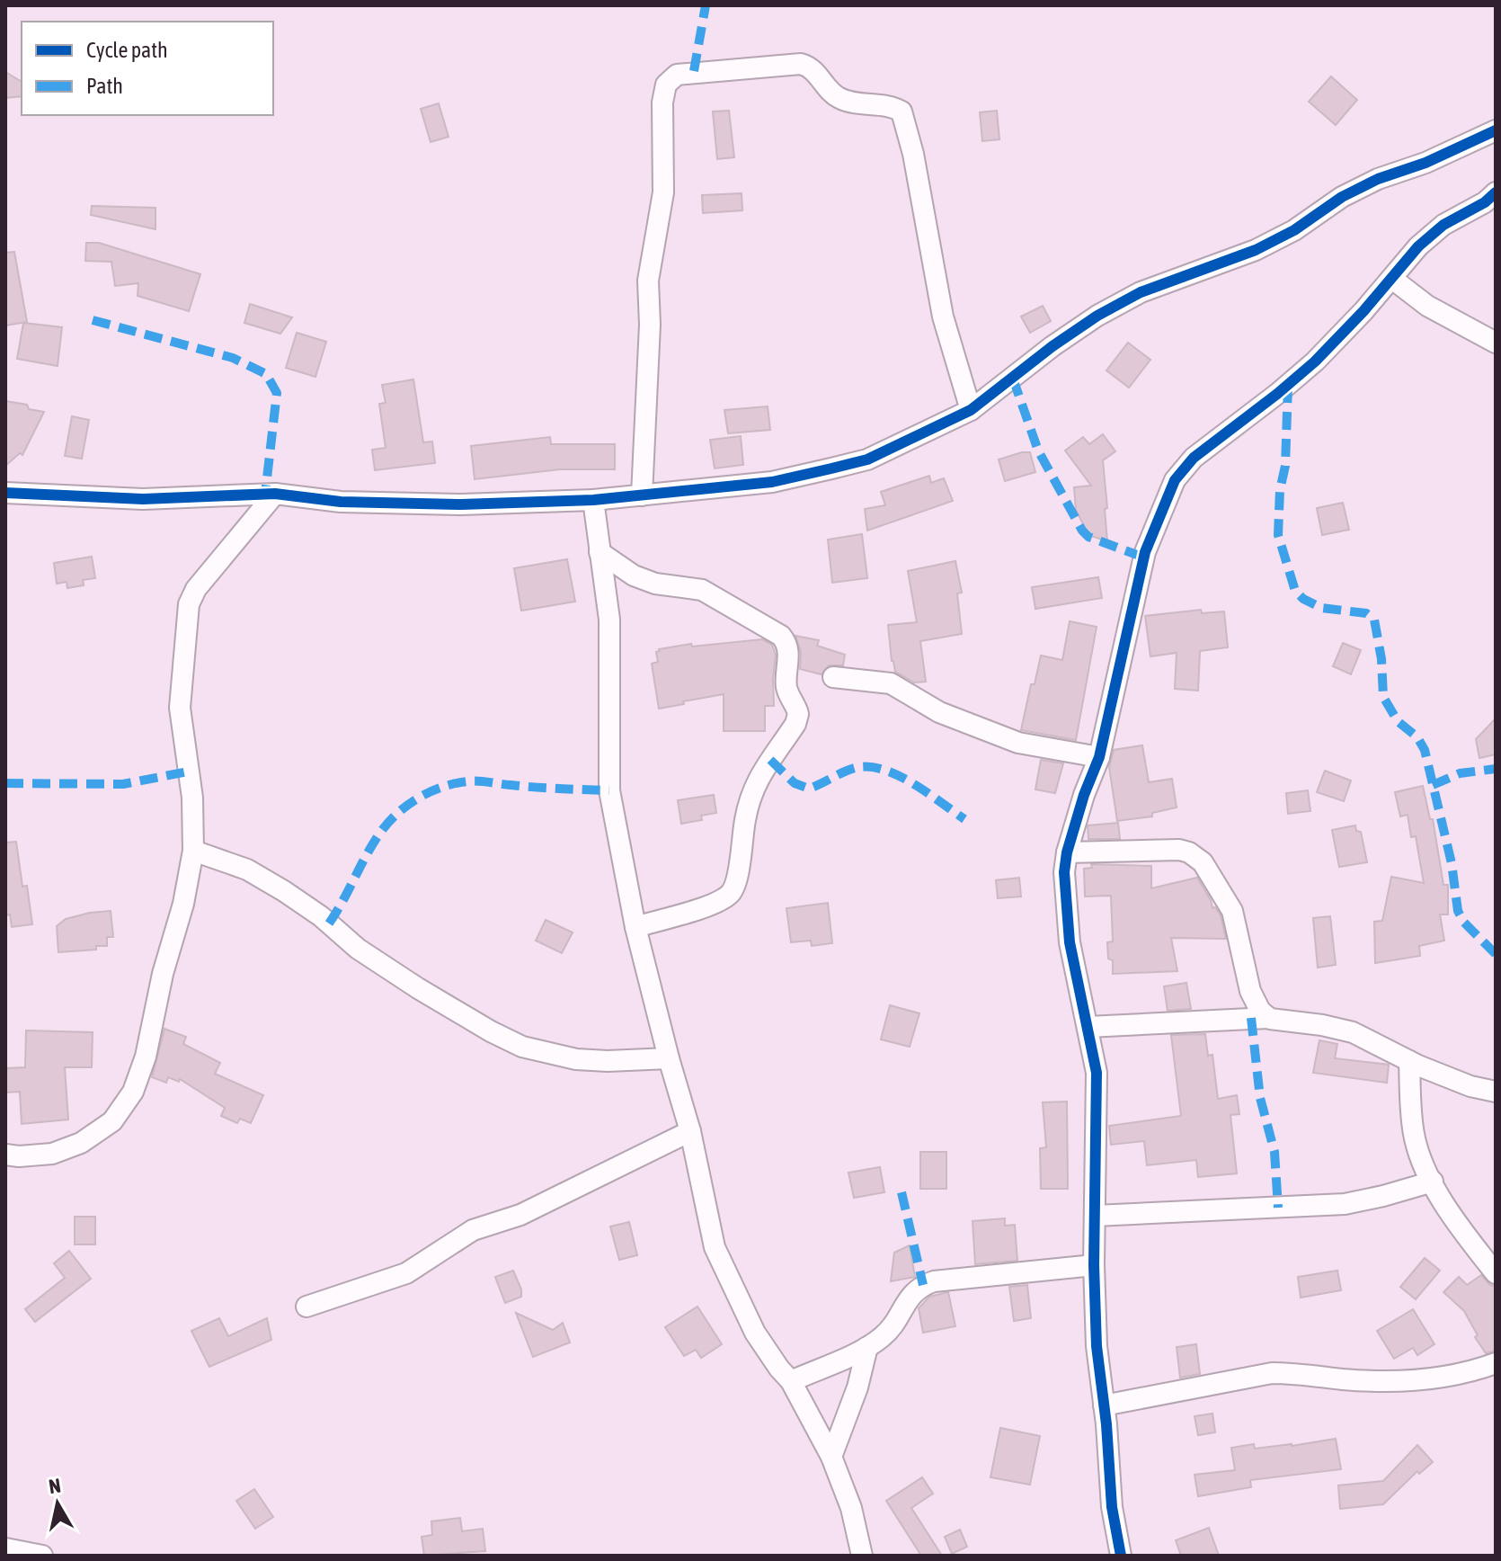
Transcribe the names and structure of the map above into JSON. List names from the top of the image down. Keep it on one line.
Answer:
{"legend":["Cycle path","Path"],"north":"top"}
